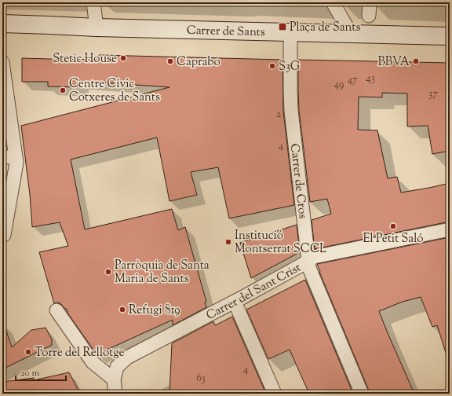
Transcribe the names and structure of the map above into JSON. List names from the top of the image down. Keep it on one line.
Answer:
{"streets":{"street":["Carrer de Sants","Carrer de Cros","Carrer del Sant Crist"]},"crossings":[["Carrer de Sants","Carrer de Cros"],["Carrer de Cros","Carrer del Sant Crist"]],"places":{"transit":["Plaça de Sants"],"other":["Stetic House","Caprabo","BBVA","S3G","Centre Cívic Cotxeres de Sants","El Petit Saló","Institució Montserrat SCCL","Parròquia de Santa Maria de Sants","Refugi 819","Torre del Rellotge"]},"house_numbers":["43","47","49","37","2","4","4","63"],"scale_bar":"20 m"}
